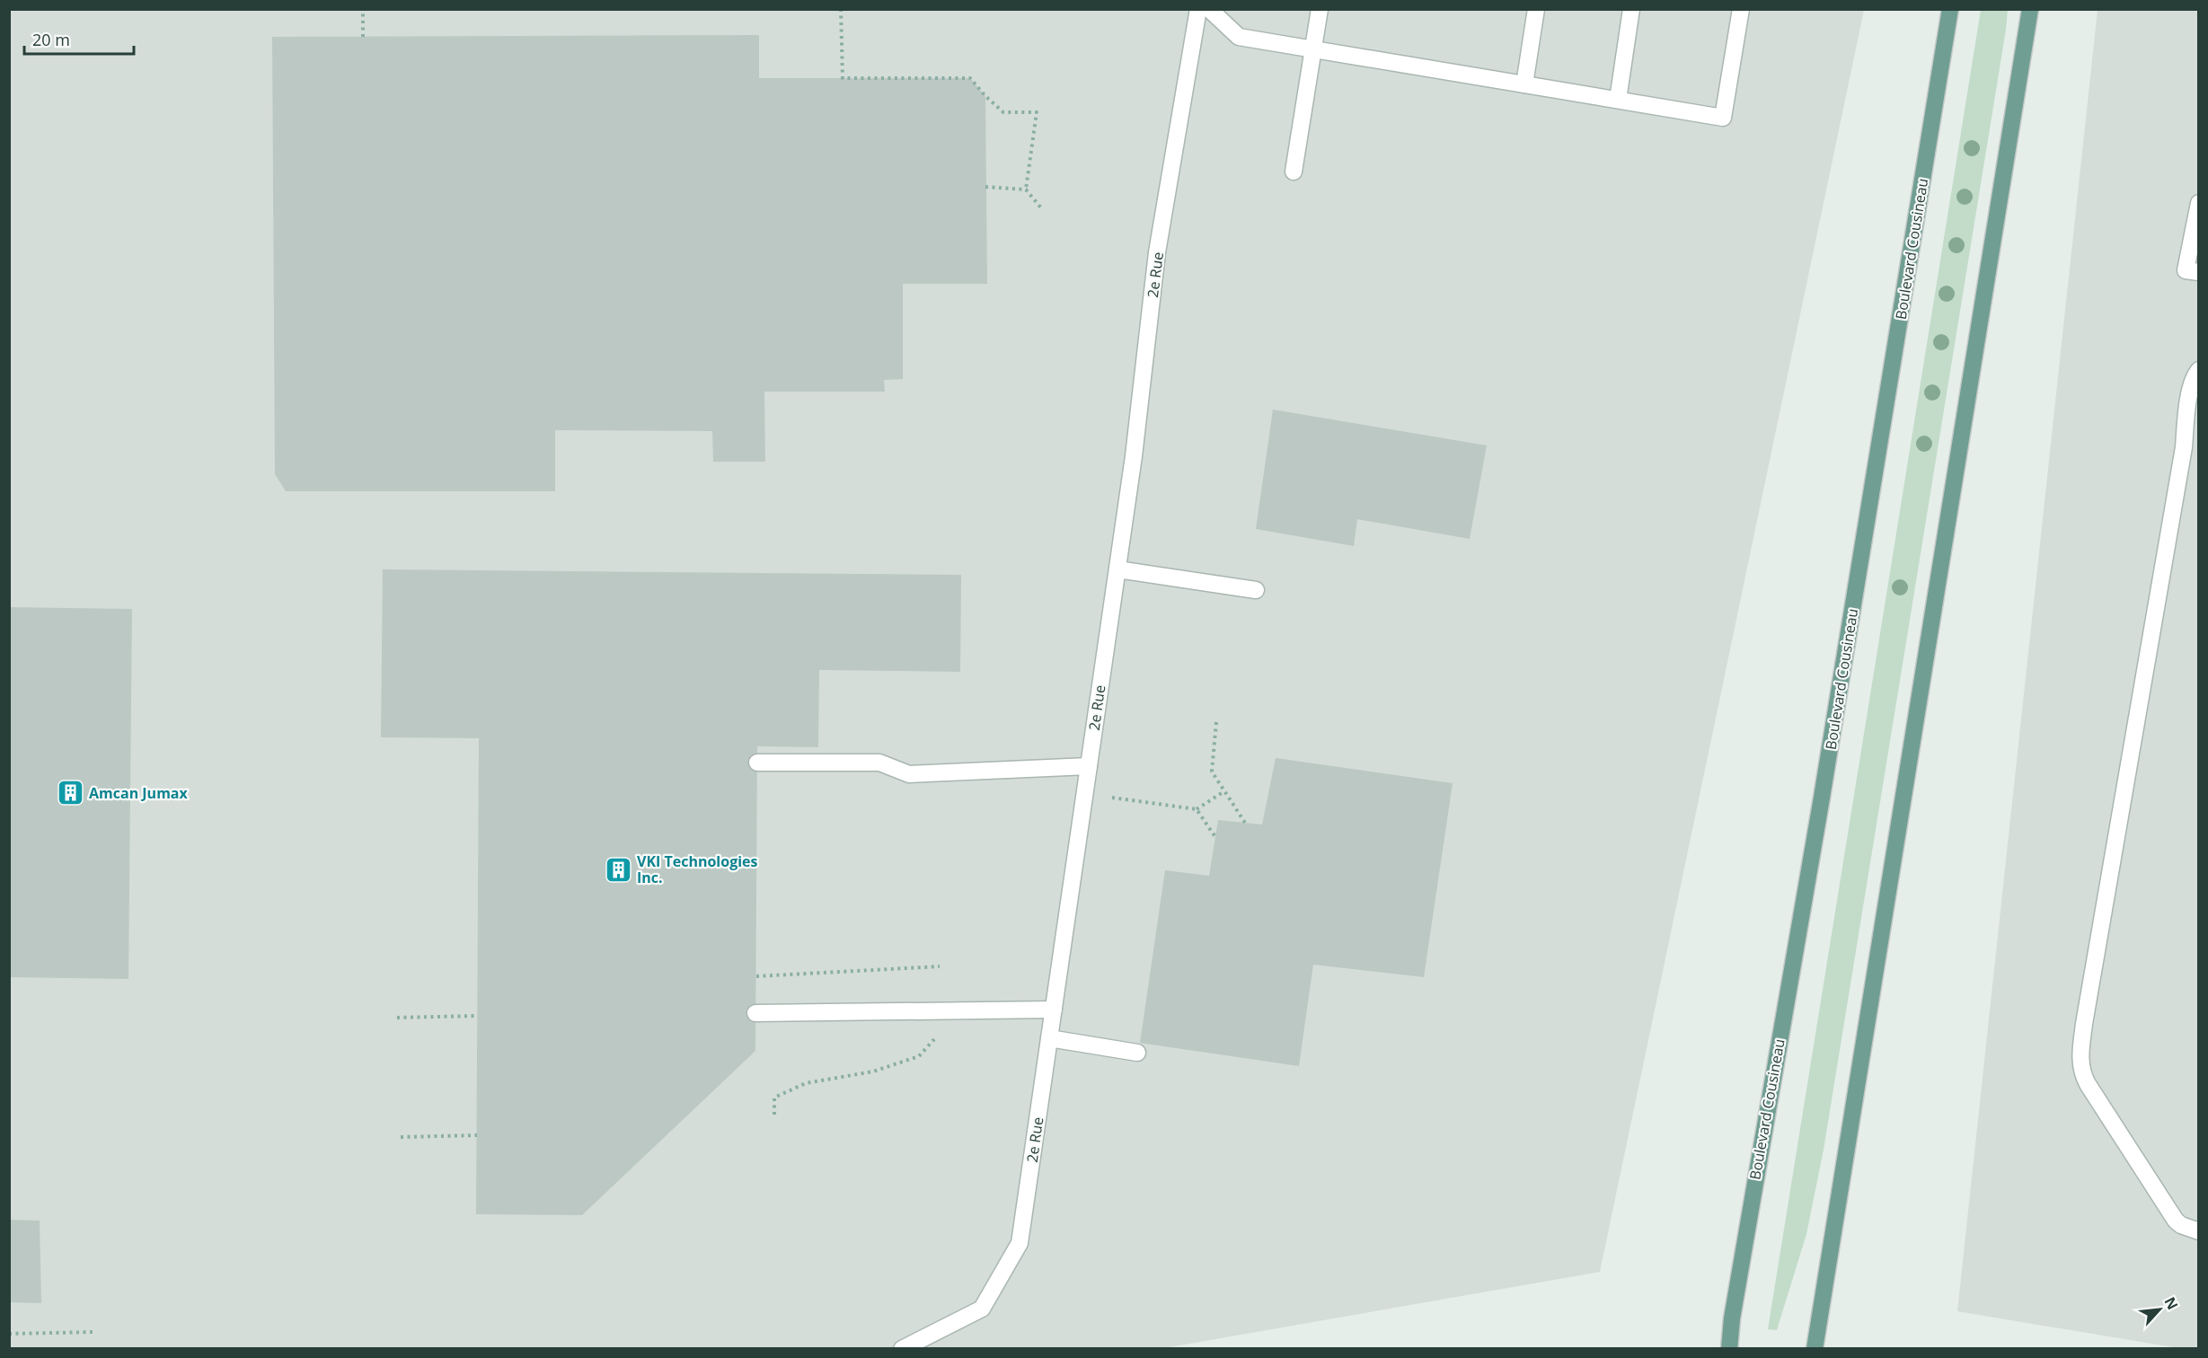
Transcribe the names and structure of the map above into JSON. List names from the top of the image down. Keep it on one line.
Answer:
{"streets":{"main road":["Boulevard Cousineau"],"street":["2e Rue"]},"places":{"building":["Amcan Jumax","VKI Technologies Inc."]},"scale_bar":"20 m","north":"top right"}
